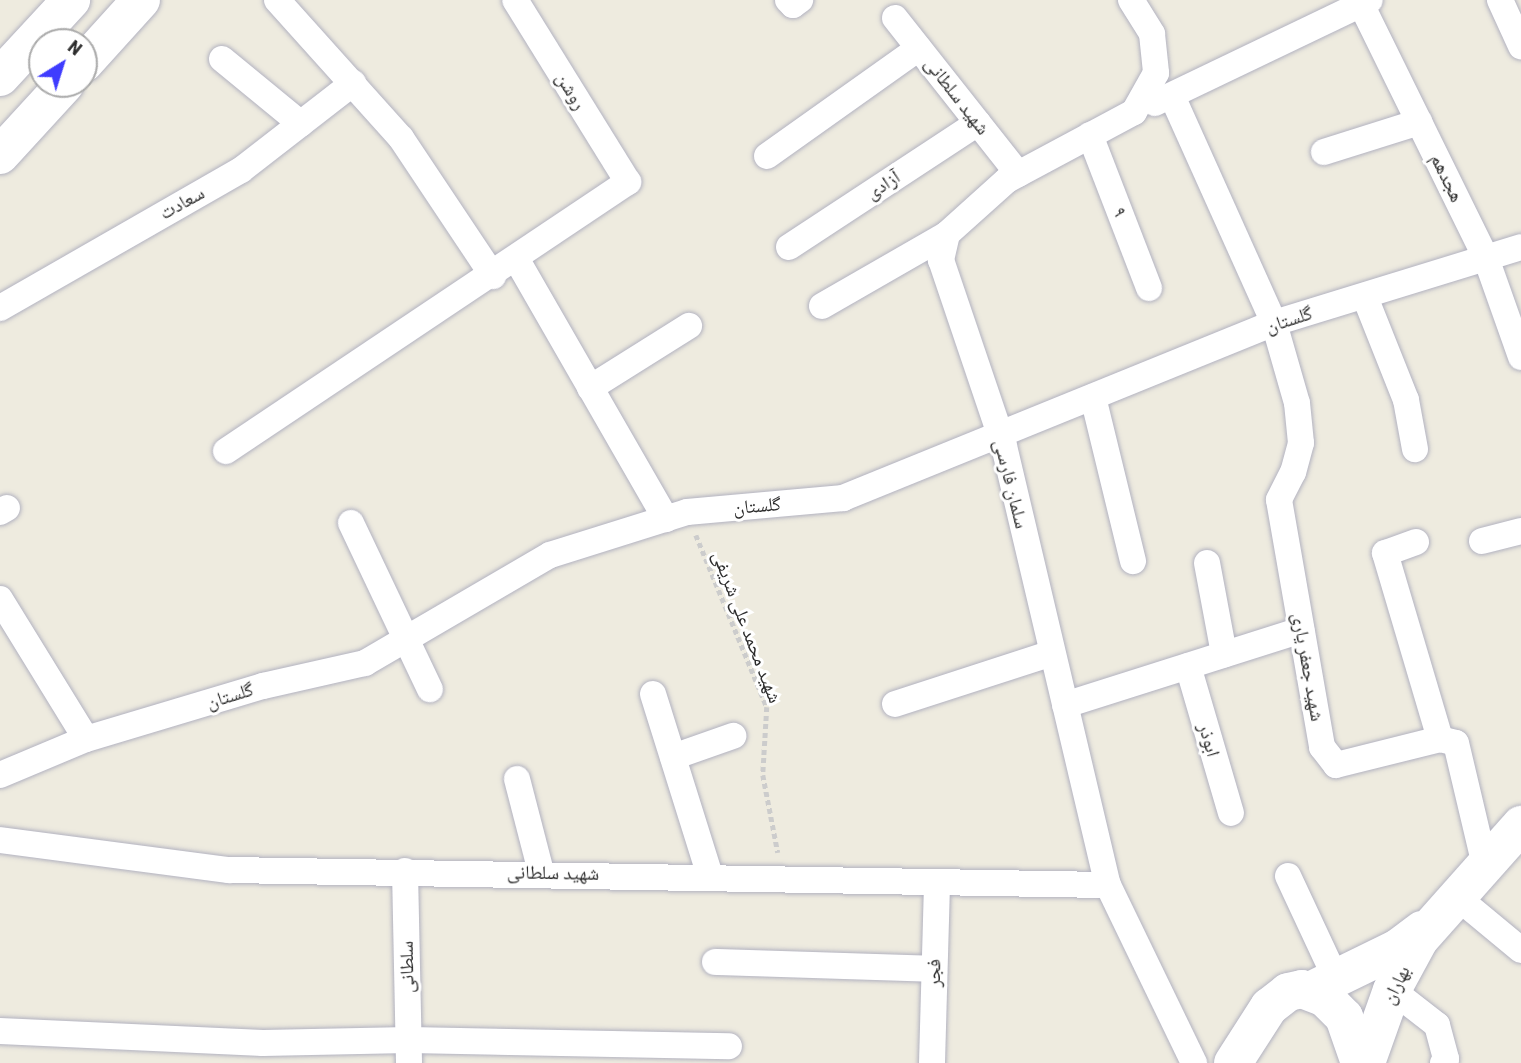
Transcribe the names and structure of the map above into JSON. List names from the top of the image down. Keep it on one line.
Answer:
{"streets":{"street":["روشن","شهید سلطانی","هجدهم","آزادی","سعادت","۹","گلستان","سلمان فارسی","شهید جعفر یاری","ابوذر","سلطانی","فجر","بهاران"],"path":["شهید محمد علی شریفی"]},"crossings":[["شهید سلطانی","آزادی"],["شهید سلطانی","سلمان فارسی"],["شهید سلطانی","شهید محمد علی شریفی"],["شهید سلطانی","سلطانی"],["شهید سلطانی","فجر"],["هجدهم","گلستان"],["گلستان","سلمان فارسی"],["گلستان","شهید محمد علی شریفی"],["گلستان","شهید جعفر یاری"]],"north":"top right"}
